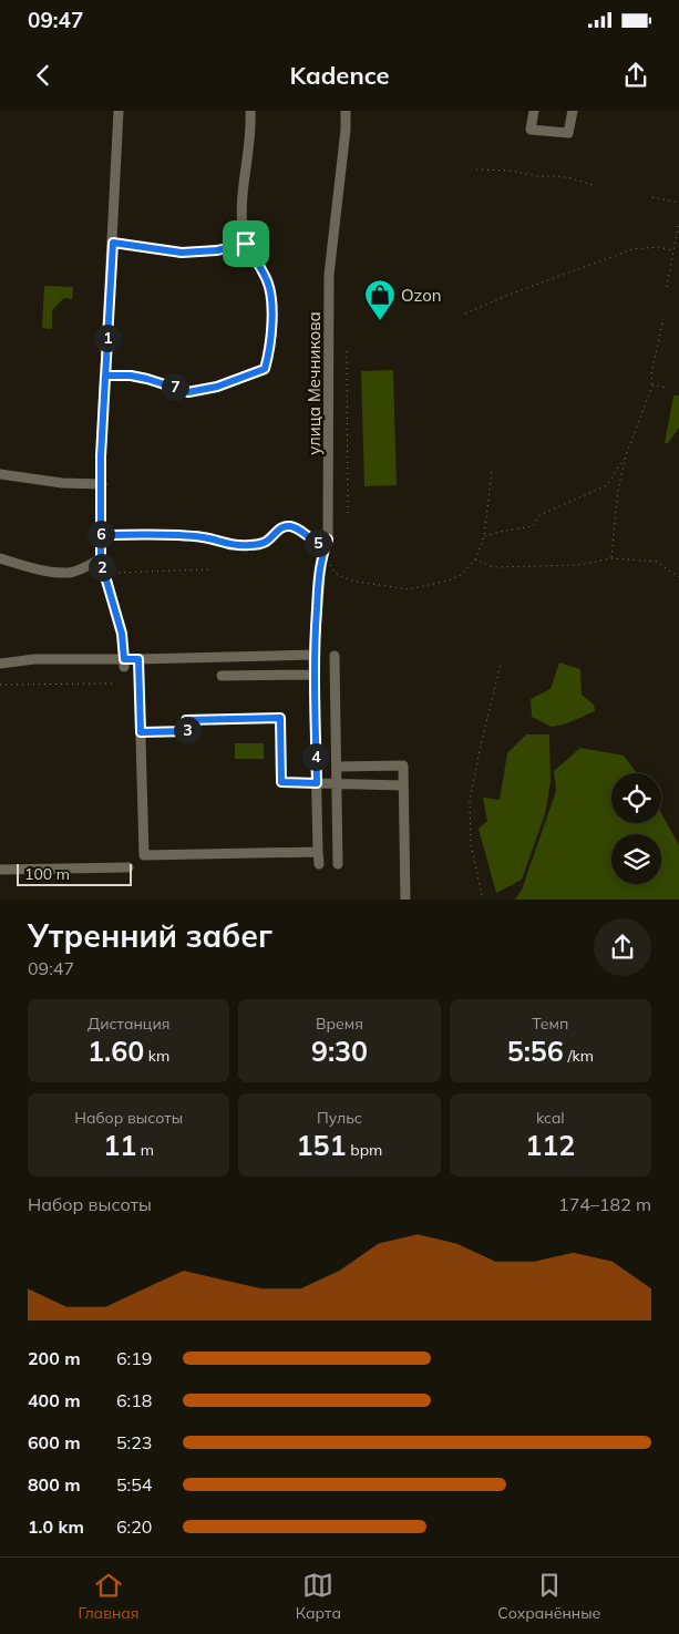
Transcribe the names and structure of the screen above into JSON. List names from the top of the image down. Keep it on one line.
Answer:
{"streets":{"street":["улица Мечникова"]},"places":{"shop":["Ozon"]},"scale_bar":"100 m","page":{"status":"09:47","header":"Kadence","pins":["1","7","6","5","2","3","4"],"scale":"100 m","heading":["Утренний забег","09:47"],"stats":[["Дистанция","1.60 km"],["Время","9:30"],["Темп","5:56 /km"],["Набор высоты","11 m"],["Пульс","151 bpm"],["kcal","112"]],"chart":["Набор высоты","174–182 m"],"list":[{"name":"200 m","note":"6:19"},{"name":"400 m","note":"6:18"},{"name":"600 m","note":"5:23"},{"name":"800 m","note":"5:54"},{"name":"1.0 km","note":"6:20"}],"tabs":["Главная","Карта","Сохранённые"]}}
